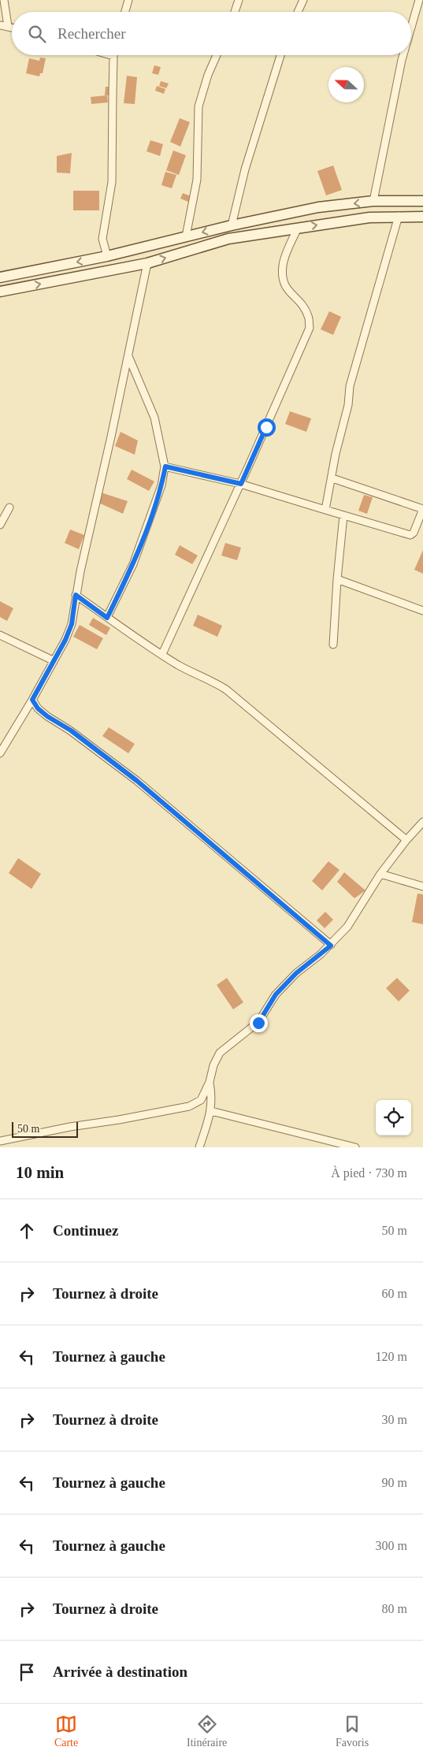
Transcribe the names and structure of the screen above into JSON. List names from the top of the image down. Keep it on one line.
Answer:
{"scale_bar":"50 m","north":"left","page":{"search":"Rechercher","scale":"50 m","heading":["10 min","À pied · 730 m"],"list":[["Continuez","50 m"],["Tournez à droite","60 m"],["Tournez à gauche","120 m"],["Tournez à droite","30 m"],["Tournez à gauche","90 m"],["Tournez à gauche","300 m"],["Tournez à droite","80 m"],"Arrivée à destination"],"nav":["Carte","Itinéraire","Favoris"]}}
